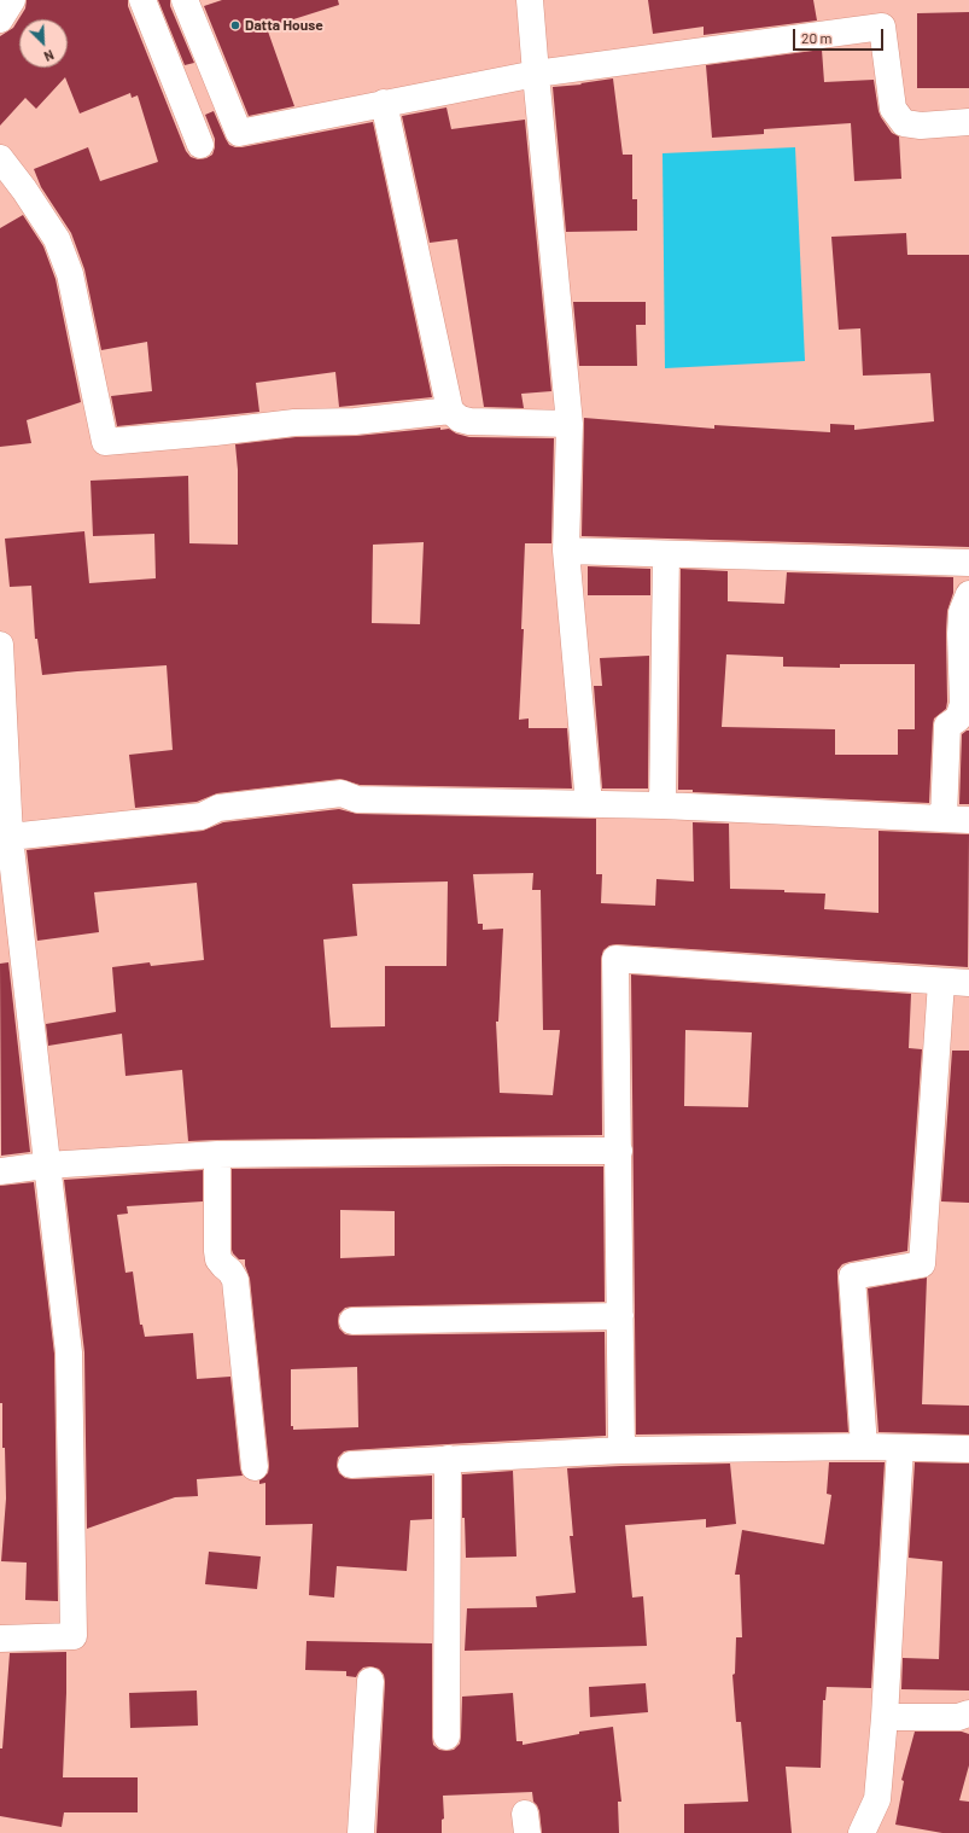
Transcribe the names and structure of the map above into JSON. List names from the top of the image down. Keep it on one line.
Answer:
{"places":["Datta House"],"scale_bar":"20 m","north":"bottom right"}
